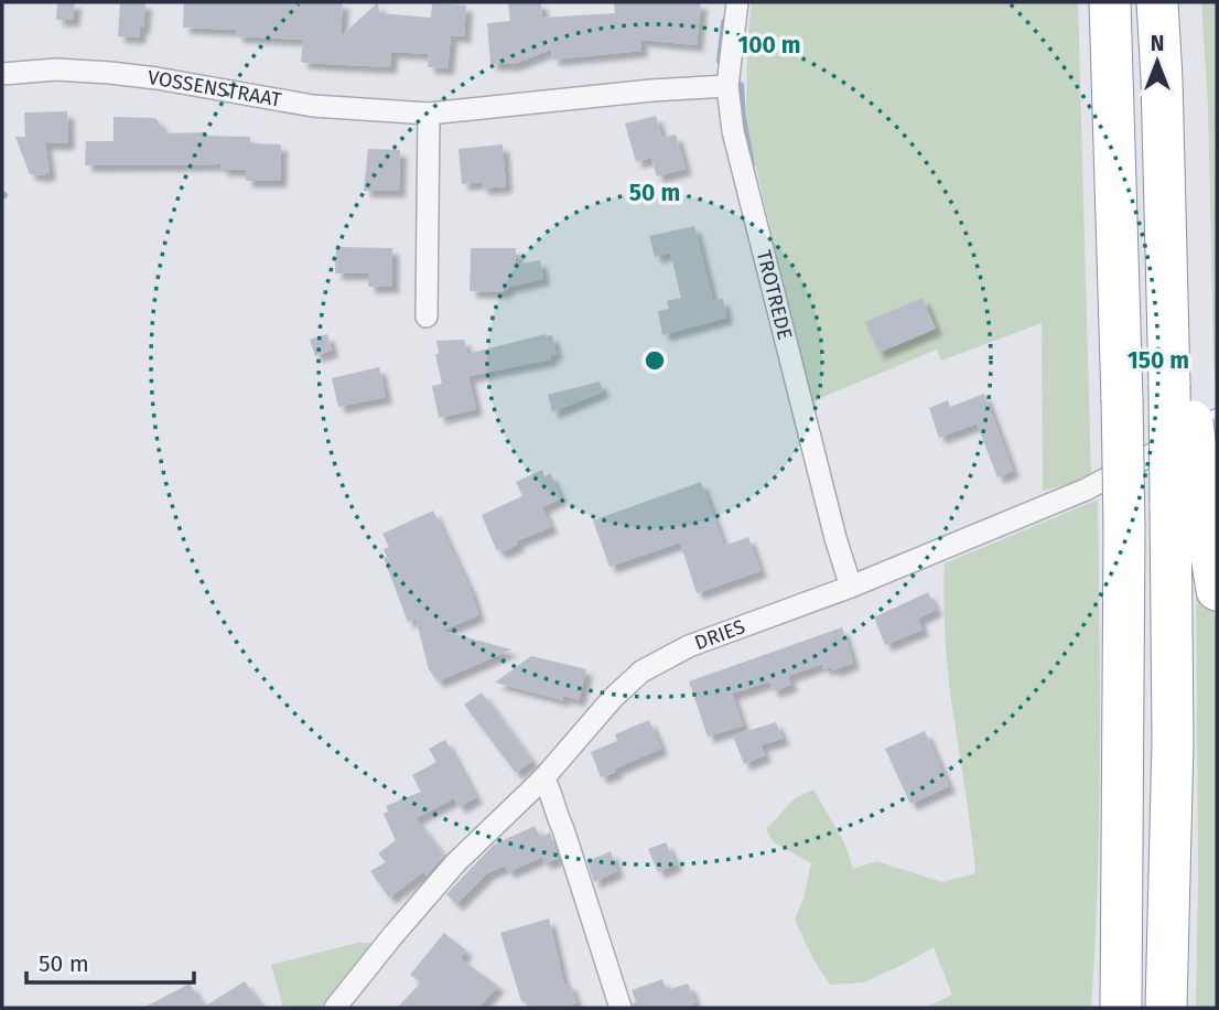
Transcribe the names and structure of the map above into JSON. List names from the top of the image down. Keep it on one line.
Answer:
{"streets":{"street":["VOSSENSTRAAT","TROTREDE","DRIES"]},"crossings":[["VOSSENSTRAAT","TROTREDE"],["TROTREDE","DRIES"]],"scale_bar":"50 m","north":"top","rings":["100 m","50 m","150 m"]}
